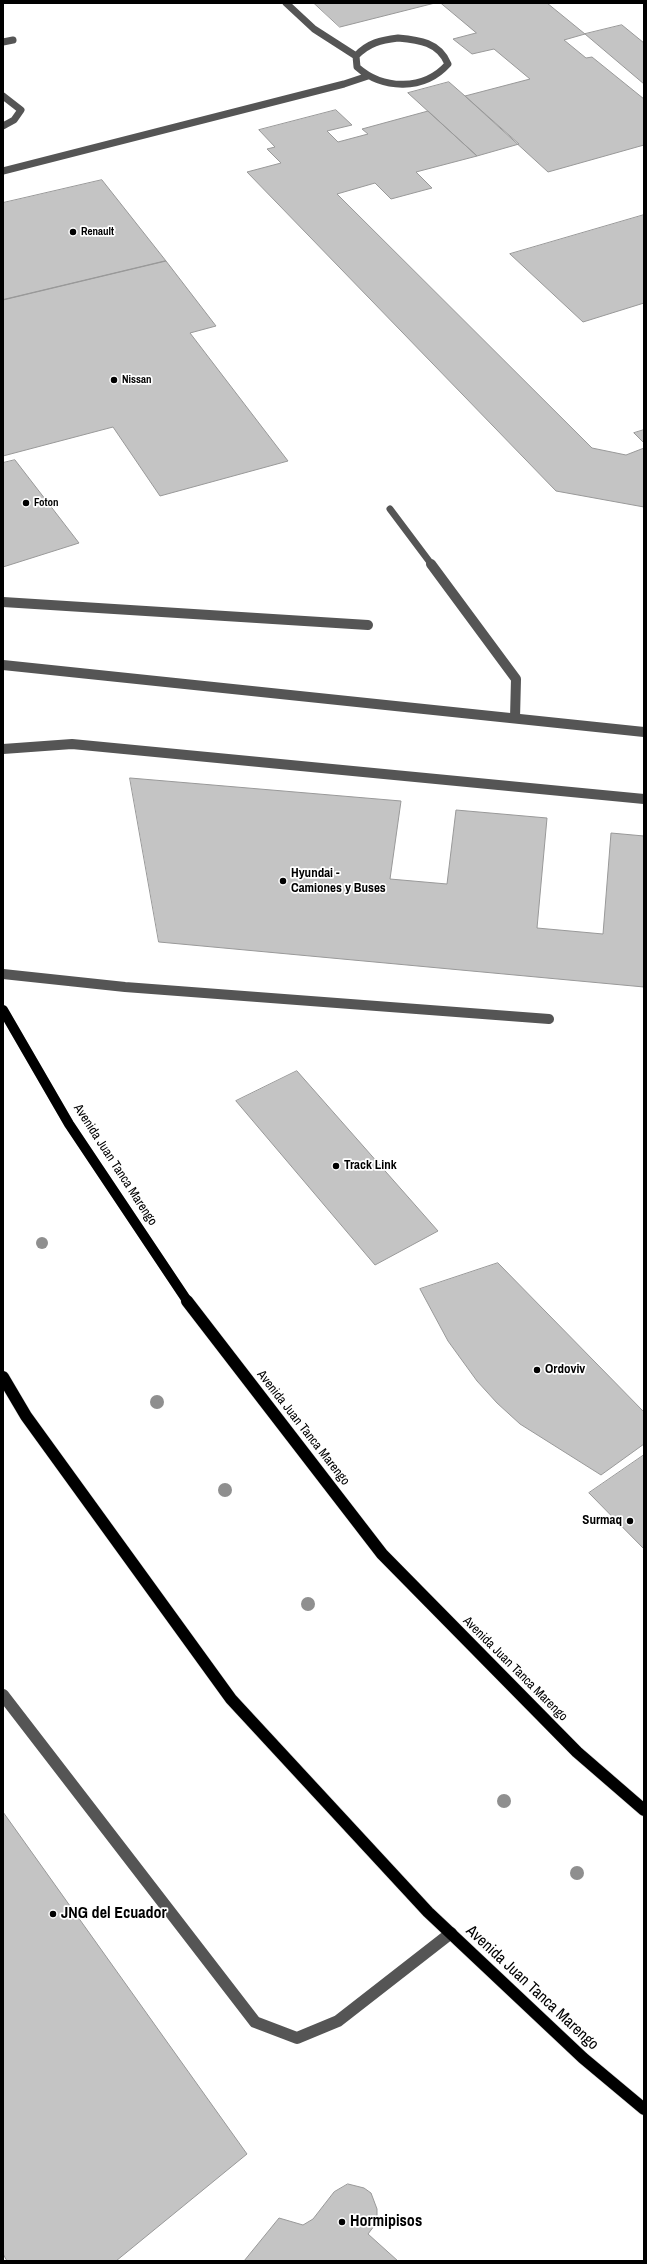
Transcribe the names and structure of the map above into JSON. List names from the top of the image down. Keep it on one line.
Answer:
{"streets":{"main road":["Avenida Juan Tanca Marengo"]},"places":["Renault","Nissan","Foton","Hyundai - Camiones y Buses","Track Link","Ordoviv","Surmaq","JNG del Ecuador","Hormipisos"]}
